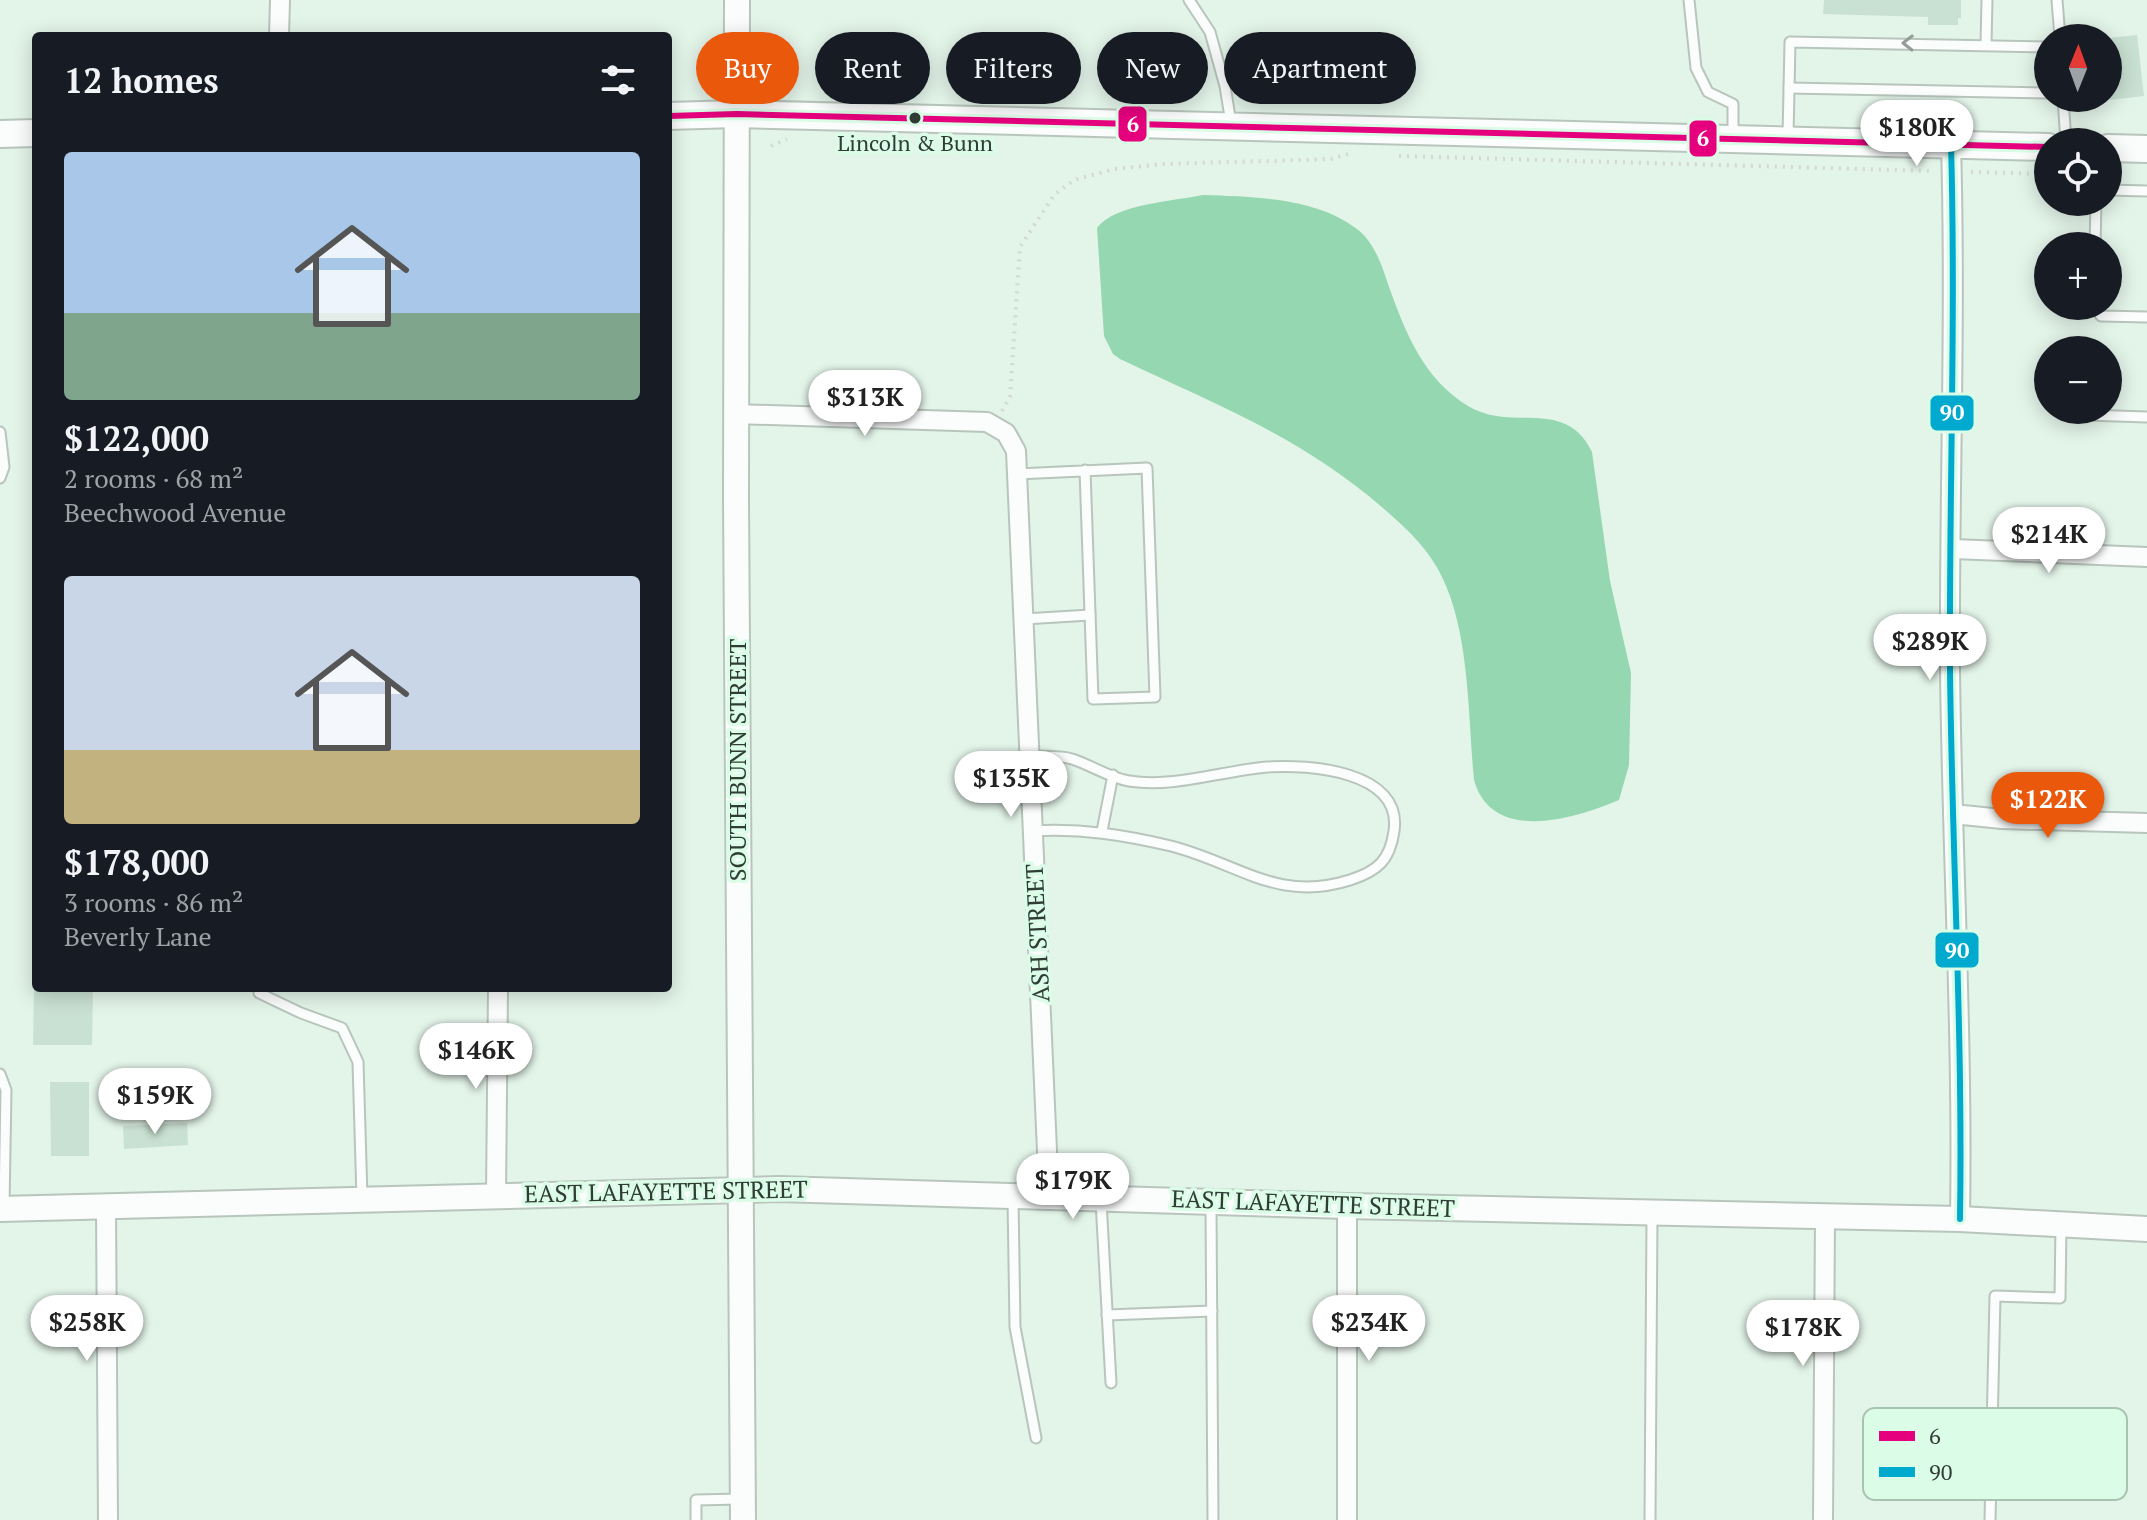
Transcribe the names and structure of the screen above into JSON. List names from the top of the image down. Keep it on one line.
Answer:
{"streets":{"street":["SOUTH BUNN STREET","ASH STREET","EAST LAFAYETTE STREET"]},"crossings":[["SOUTH BUNN STREET","EAST LAFAYETTE STREET"],["ASH STREET","EAST LAFAYETTE STREET"]],"places":["Lincoln & Bunn"],"lines":["transit line 6","transit line 90"],"legend":["6","90"],"north":"top","page":{"map_buttons":["+","−"],"chip":["Buy","Rent","Filters","New","Apartment"],"heading":"12 homes","price":["$180K","$313K","$214K","$289K","$135K","$122K","$146K","$159K","$179K","$258K","$234K","$178K"],"list":[{"name":"$122,000","note":"2 rooms · 68 m² · Beechwood Avenue"},{"name":"$178,000","note":"3 rooms · 86 m² · Beverly Lane"}]}}
